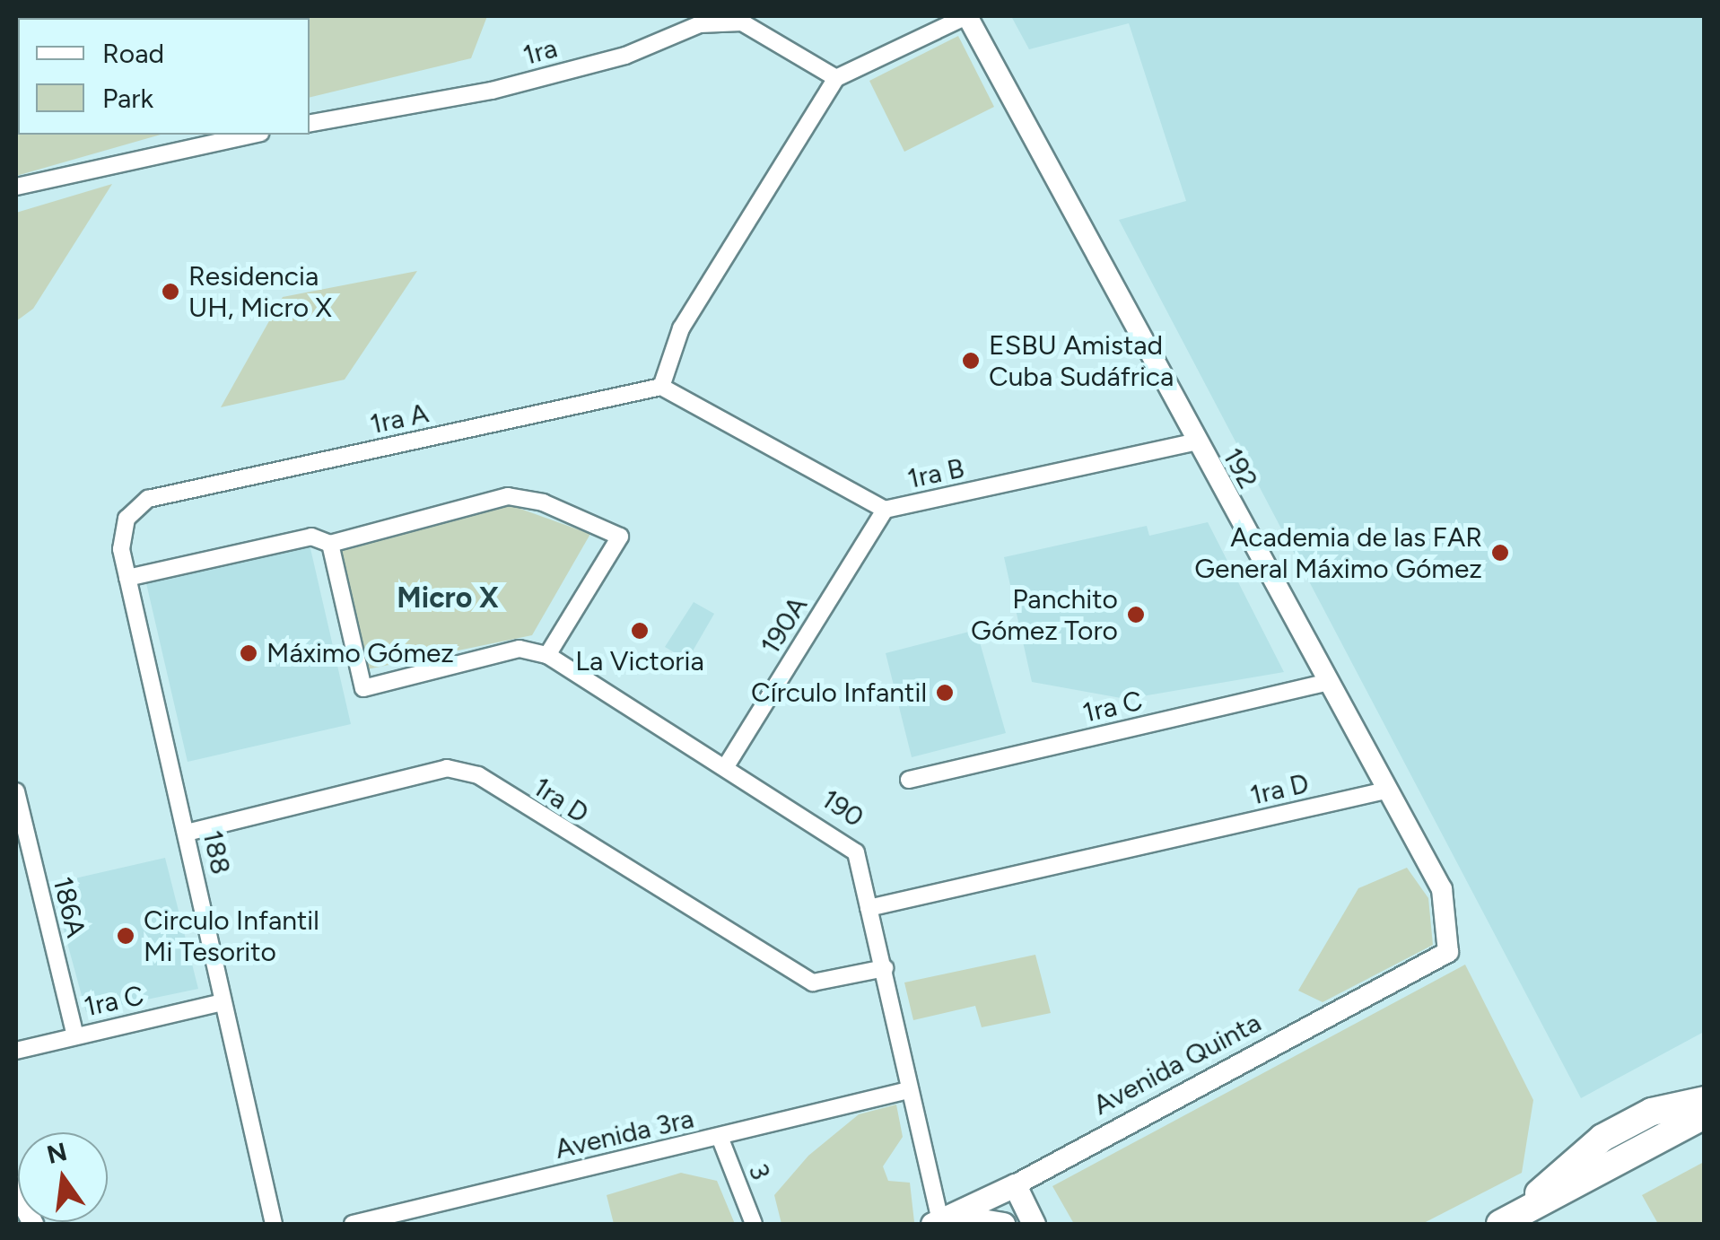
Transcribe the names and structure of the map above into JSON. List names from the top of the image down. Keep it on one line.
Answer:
{"streets":{"main road":["Avenida Quinta"],"street":["1ra","1ra A","192","1ra B","190A","1ra C","1ra D","190","188","186A","Avenida 3ra","3"]},"crossings":[["1ra A","1ra B"],["1ra A","188"],["192","1ra B"],["192","1ra C"],["192","1ra D"],["192","Avenida Quinta"],["1ra B","190A"],["190A","190"],["1ra C","188"],["1ra C","186A"],["1ra D","190"],["1ra D","188"],["190","Avenida Quinta"],["190","Avenida 3ra"],["Avenida 3ra","3"]],"districts":["Micro X"],"places":["Residencia UH, Micro X","ESBU Amistad Cuba Sudáfrica","Academia de las FAR General Máximo Gómez","Panchito Gómez Toro","La Victoria","Máximo Gómez","Círculo Infantil","Circulo Infantil Mi Tesorito"],"legend":["Road","Park"],"north":"top"}
